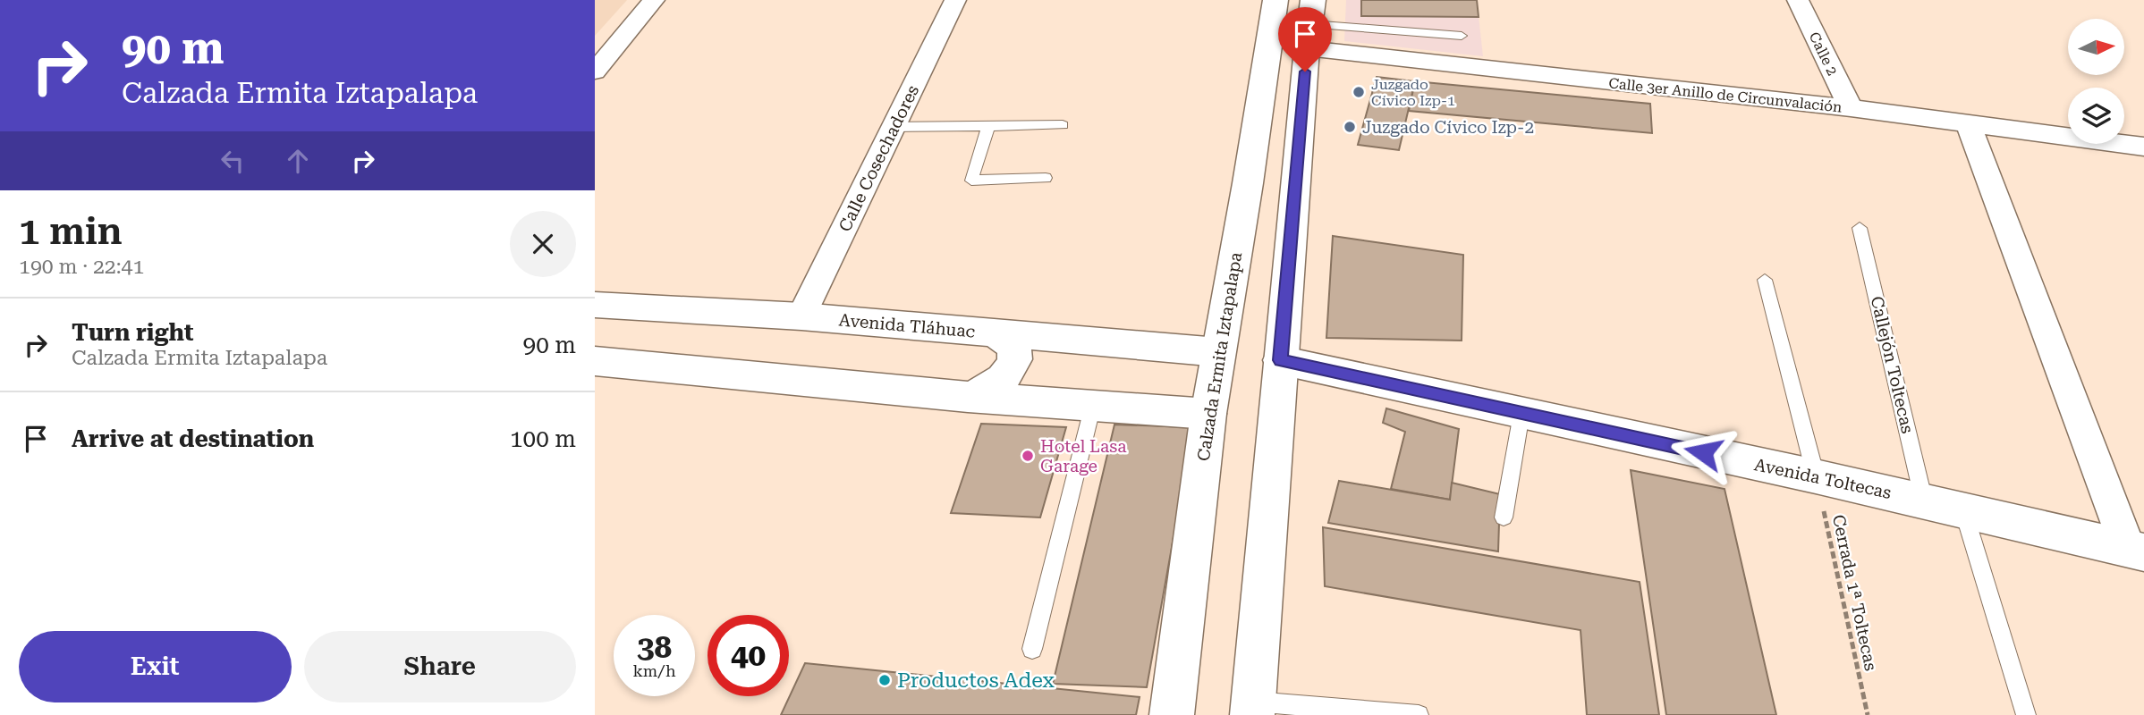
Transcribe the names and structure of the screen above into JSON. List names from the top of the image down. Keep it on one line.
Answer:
{"streets":{"main road":["Avenida Tláhuac","Calzada Ermita Iztapalapa","Avenida Toltecas"],"street":["Calle 2","Calle 3er Anillo de Circunvalación","Calle Cosechadores"],"lane":["Callejón Toltecas"],"path":["Cerrada 1ª Toltecas"]},"crossings":[["Calle 2","Calle 3er Anillo de Circunvalación"],["Calle Cosechadores","Avenida Tláhuac"],["Avenida Tláhuac","Calzada Ermita Iztapalapa"],["Callejón Toltecas","Avenida Toltecas"],["Avenida Toltecas","Cerrada 1ª Toltecas"]],"places":["Juzgado Cívico Izp-1","Juzgado Cívico Izp-2","Hotel Lasa Garage","Productos Adex"],"north":"right","page":{"turn":["90 m","Calzada Ermita Iztapalapa"],"heading":["1 min","190 m · 22:41"],"list":[{"name":"Turn right","note":"Calzada Ermita Iztapalapa","value":"90 m"},{"name":"Arrive at destination","value":"100 m"}],"speed":"38 km/h","limit":"40","buttons":["Exit","Share"]}}
